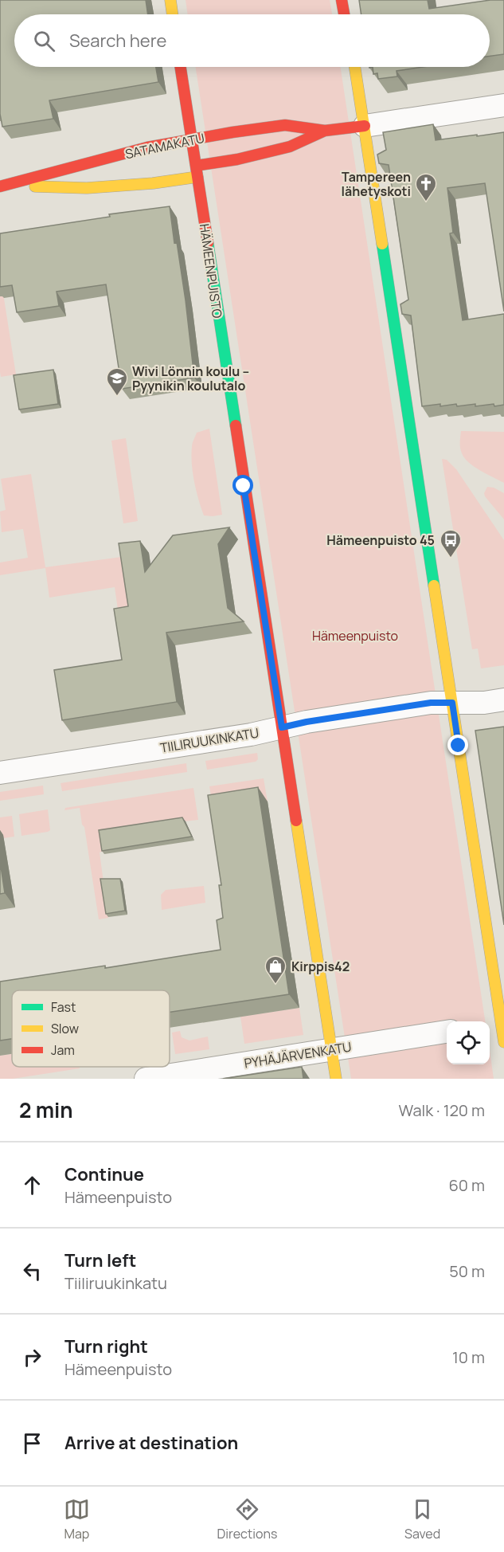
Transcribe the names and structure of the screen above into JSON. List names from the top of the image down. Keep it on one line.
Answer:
{"streets":{"main road":["SATAMAKATU","HÄMEENPUISTO"],"street":["TIILIRUUKINKATU","PYHÄJÄRVENKATU"]},"crossings":[["SATAMAKATU","HÄMEENPUISTO"],["HÄMEENPUISTO","TIILIRUUKINKATU"],["HÄMEENPUISTO","PYHÄJÄRVENKATU"]],"parks":["Hämeenpuisto"],"places":{"church":["Tampereen lähetyskoti"],"school or university":["Wivi Lönnin koulu – Pyynikin koulutalo"],"bus stop":["Hämeenpuisto 45"],"shop":["Kirppis42"]},"legend":["Fast","Slow","Jam"],"page":{"search":"Search here","heading":["2 min","Walk · 120 m"],"list":[["Continue","Hämeenpuisto","60 m"],["Turn left","Tiiliruukinkatu","50 m"],["Turn right","Hämeenpuisto","10 m"],"Arrive at destination"],"nav":["Map","Directions","Saved"]}}
